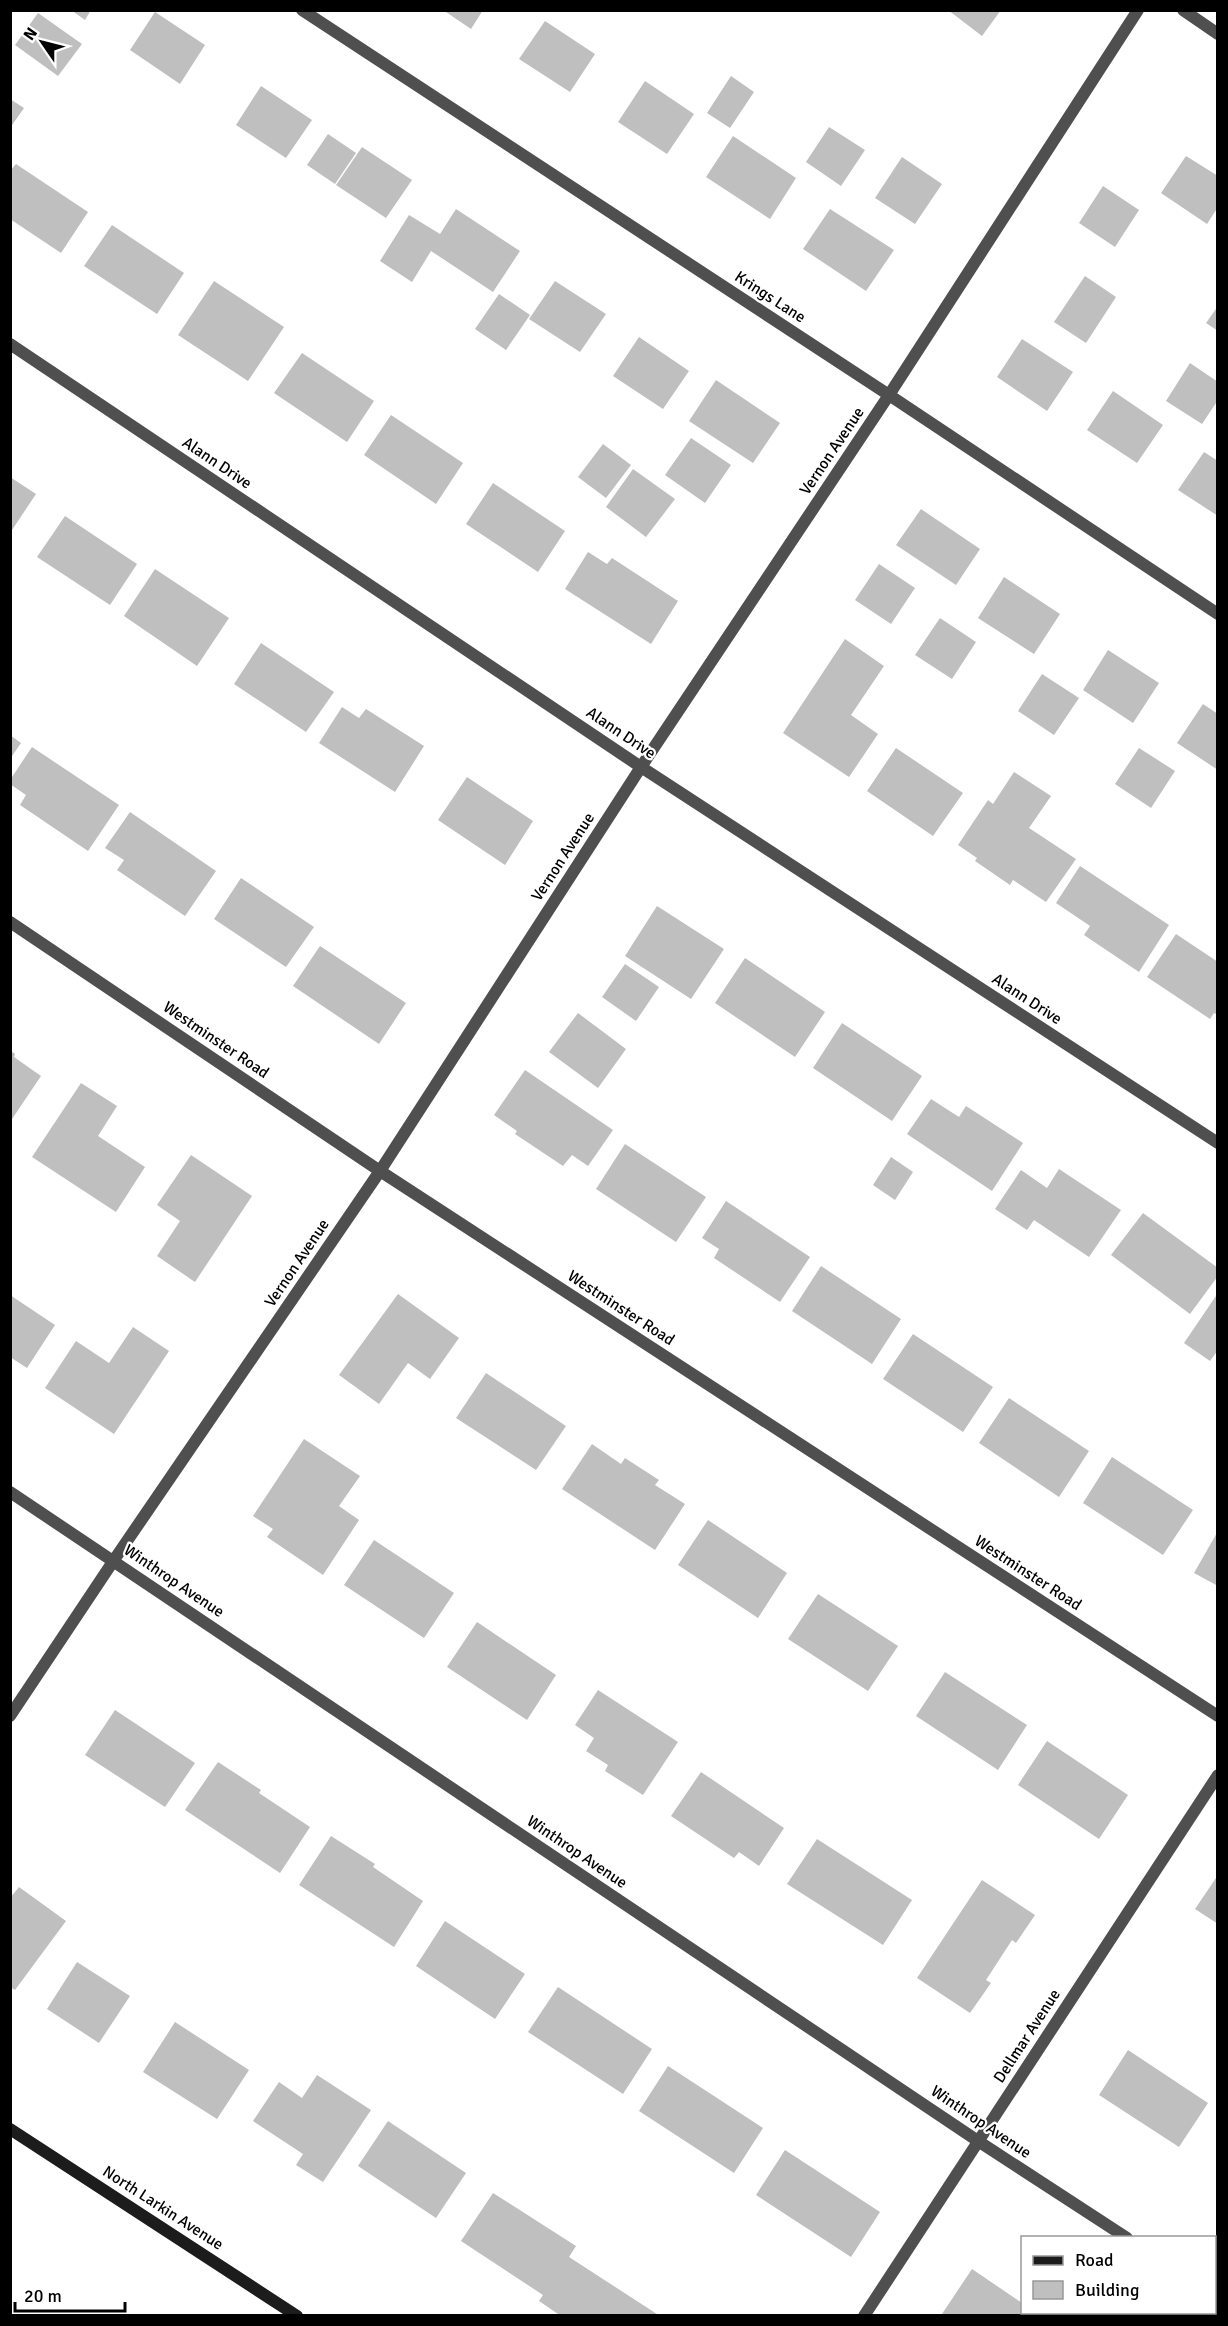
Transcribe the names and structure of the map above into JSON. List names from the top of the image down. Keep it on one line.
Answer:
{"streets":{"main road":["North Larkin Avenue"],"street":["Krings Lane","Vernon Avenue","Alann Drive","Westminster Road","Winthrop Avenue","Dellmar Avenue"]},"crossings":[["Krings Lane","Vernon Avenue"],["Vernon Avenue","Alann Drive"],["Vernon Avenue","Westminster Road"],["Vernon Avenue","Winthrop Avenue"],["Winthrop Avenue","Dellmar Avenue"]],"legend":["Road","Building"],"scale_bar":"20 m","north":"top left"}
